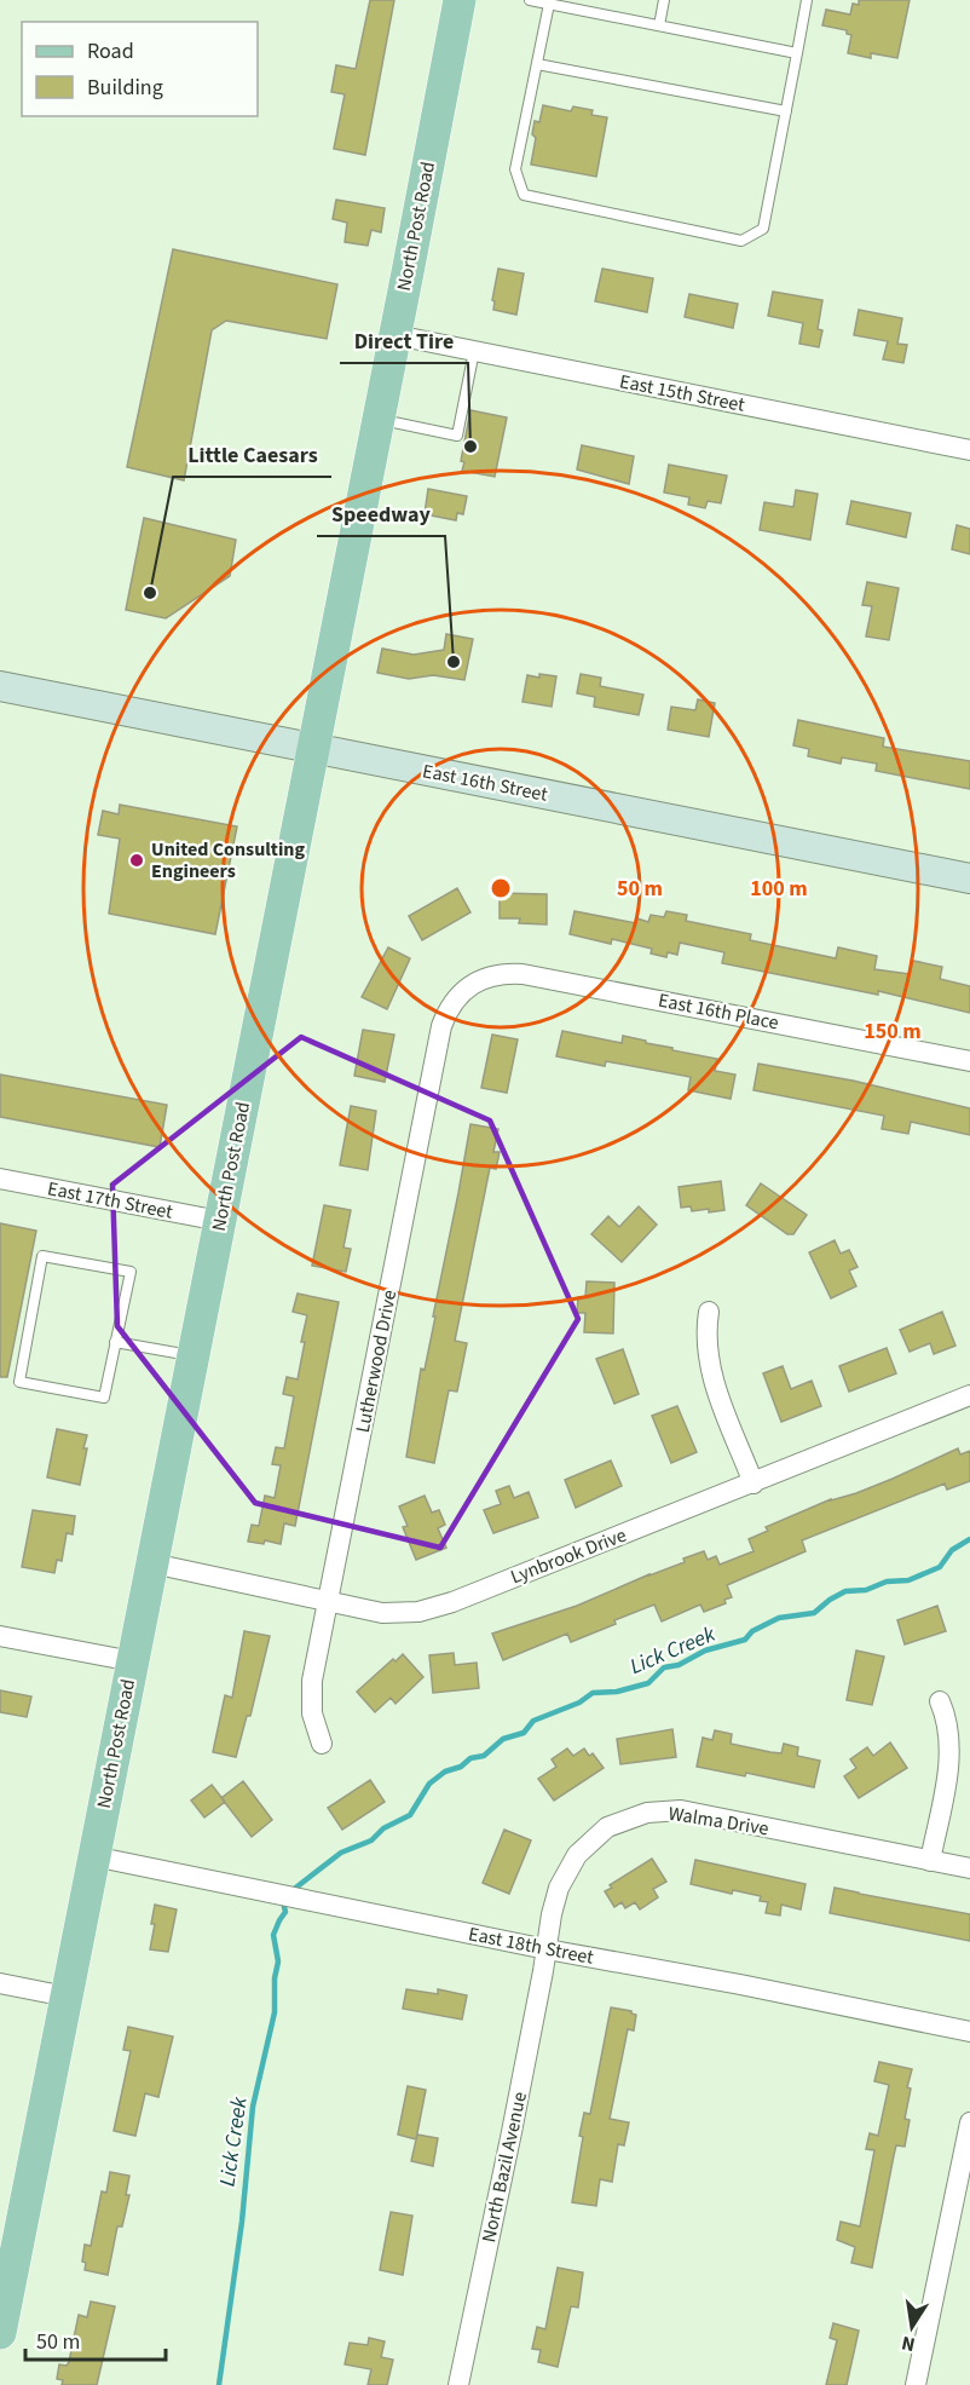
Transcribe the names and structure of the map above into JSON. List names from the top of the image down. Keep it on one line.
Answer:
{"streets":{"main road":["North Post Road"],"street":["East 15th Street","East 16th Street","East 16th Place","East 17th Street","Lutherwood Drive","Lynbrook Drive","Walma Drive","East 18th Street","North Bazil Avenue"]},"crossings":[["North Post Road","East 15th Street"],["North Post Road","East 16th Street"],["North Post Road","East 17th Street"],["North Post Road","Lynbrook Drive"],["North Post Road","East 18th Street"],["East 16th Place","Lutherwood Drive"],["Lutherwood Drive","Lynbrook Drive"],["Walma Drive","East 18th Street"],["Walma Drive","North Bazil Avenue"],["East 18th Street","North Bazil Avenue"]],"water":["Lick Creek"],"places":["Direct Tire","Little Caesars","Speedway","United Consulting Engineers"],"legend":["Road","Building"],"scale_bar":"50 m","north":"bottom","rings":["50 m","100 m","150 m"]}
